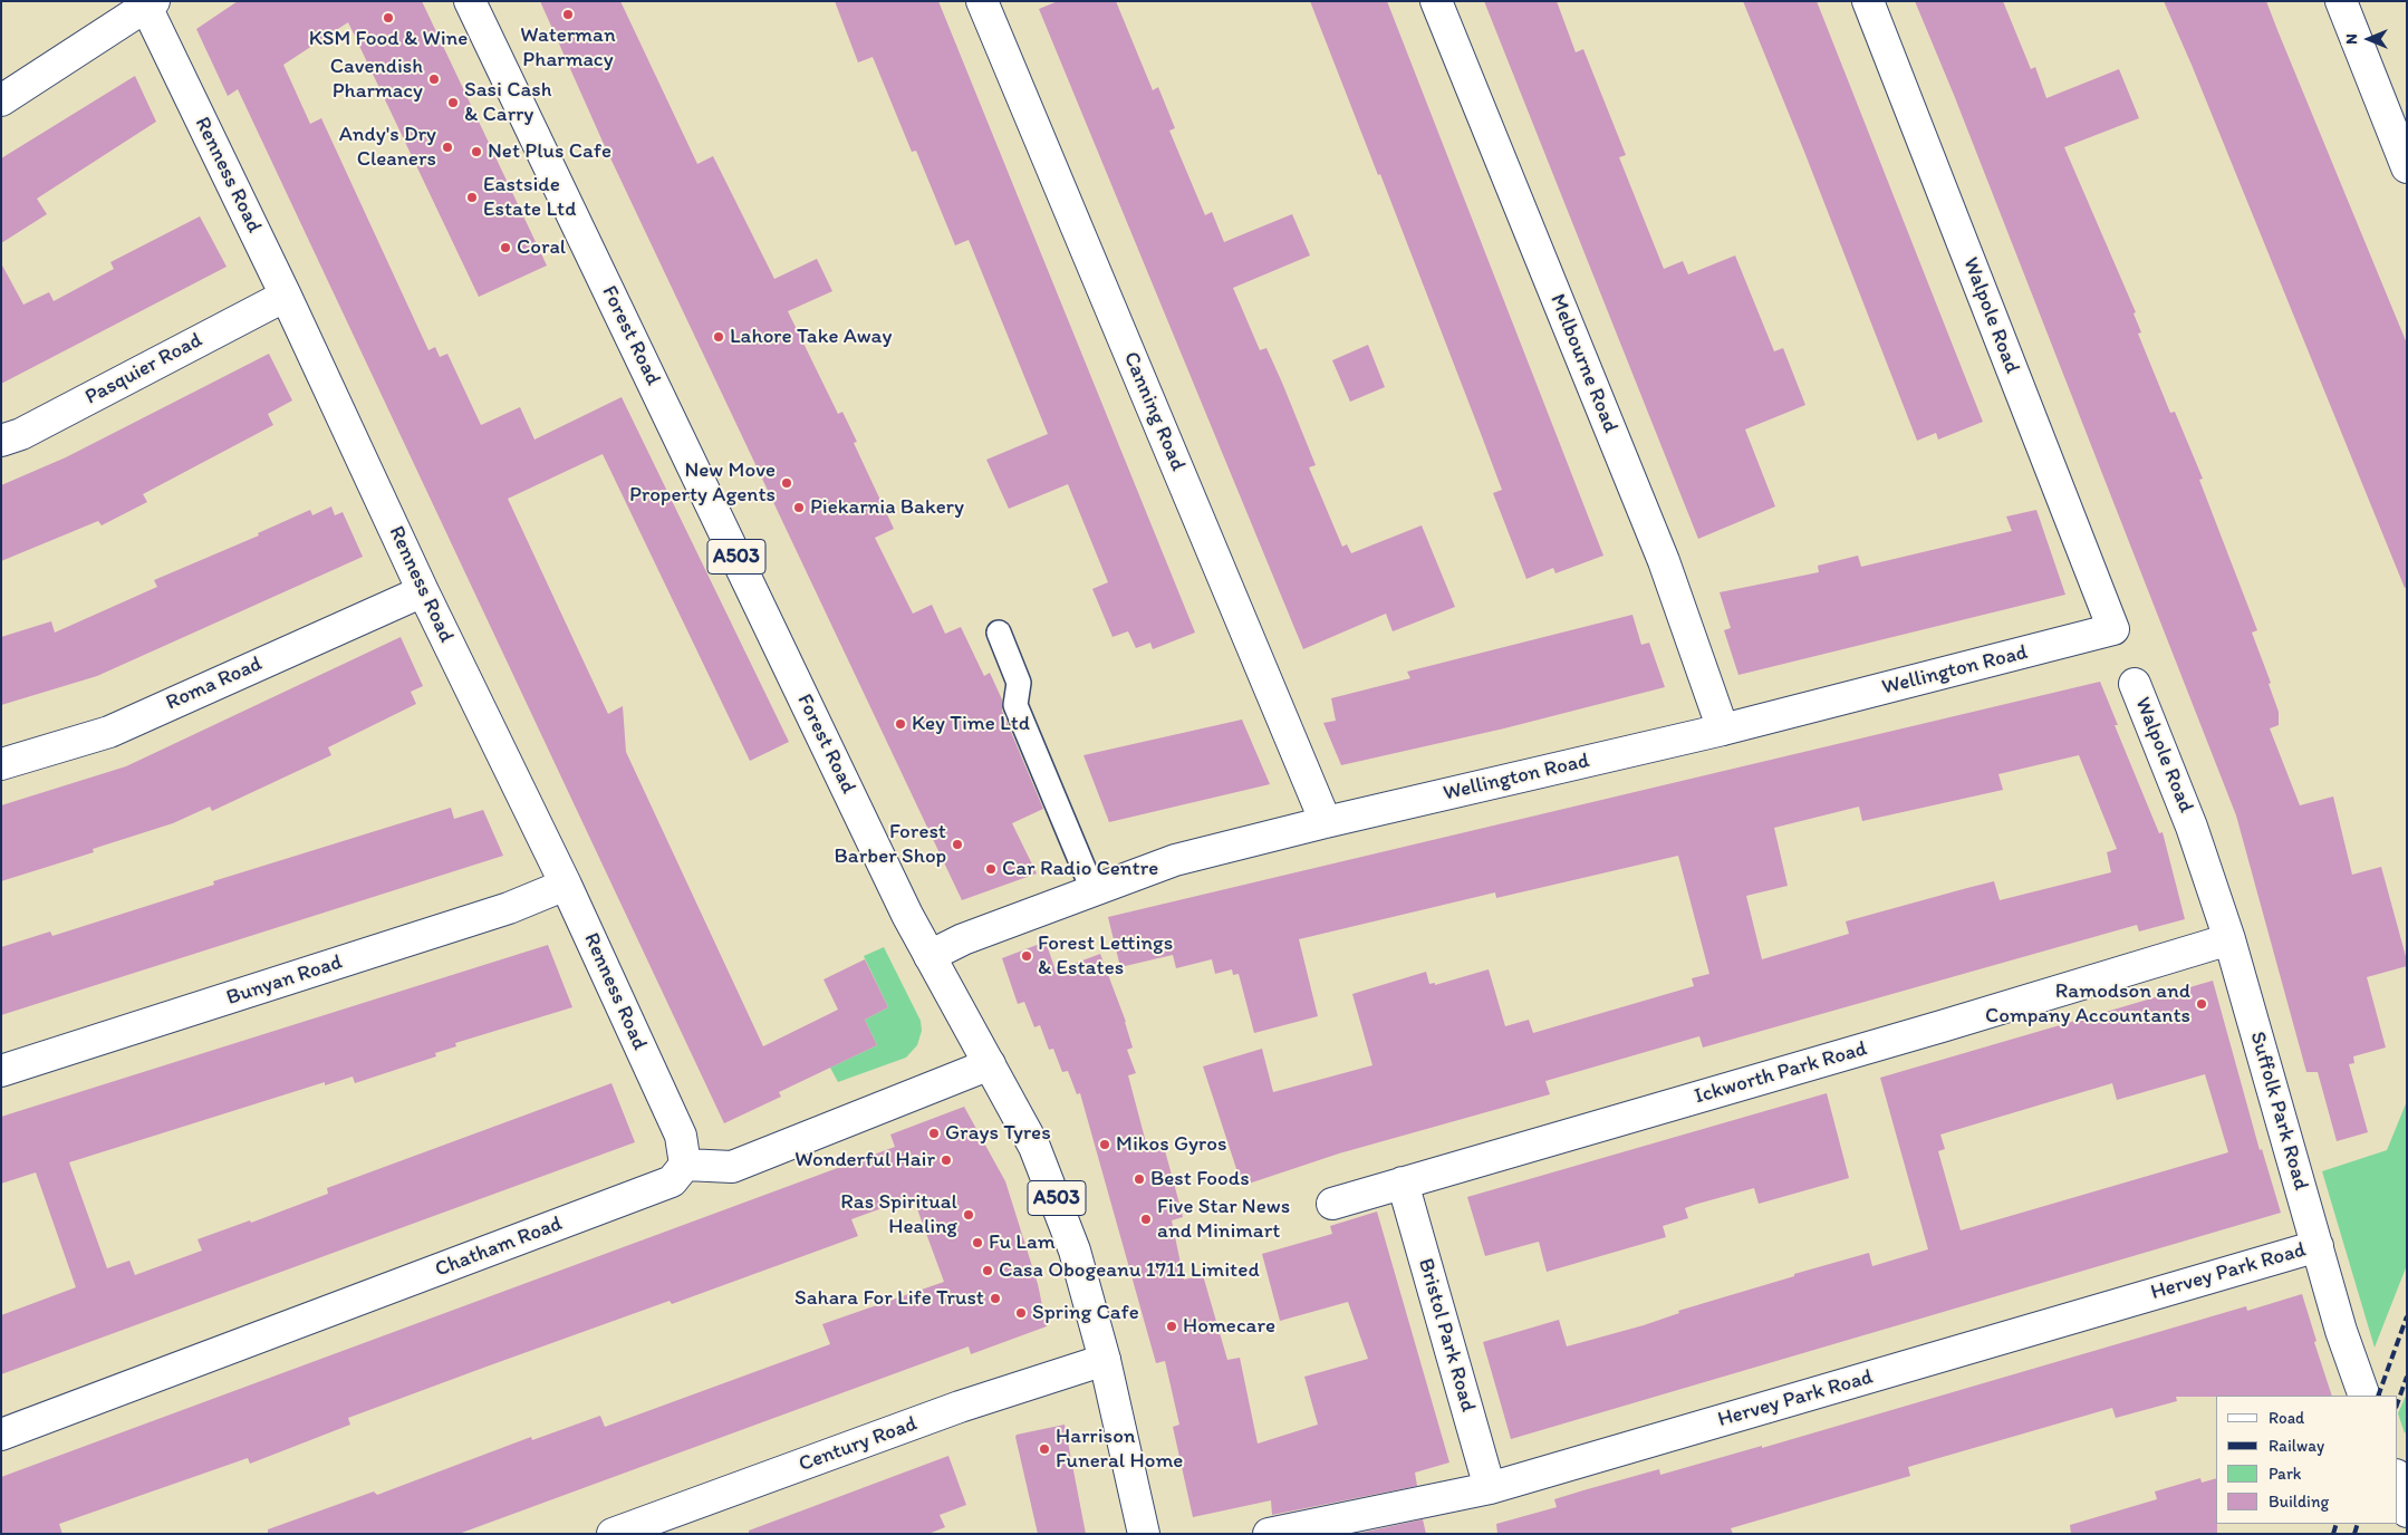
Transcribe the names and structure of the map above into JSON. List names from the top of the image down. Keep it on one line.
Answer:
{"streets":{"street":["Renness Road","Walpole Road","Forest Road","Melbourne Road","Pasquier Road","Canning Road","A503","Wellington Road","Roma Road","Bunyan Road","Ickworth Park Road","Suffolk Park Road","Chatham Road","Hervey Park Road","Bristol Park Road","Century Road"]},"crossings":[["Renness Road","Pasquier Road"],["Renness Road","Roma Road"],["Renness Road","Bunyan Road"],["Renness Road","Chatham Road"],["Walpole Road","Wellington Road"],["Walpole Road","Suffolk Park Road"],["Forest Road","Wellington Road"],["Forest Road","Century Road"],["Melbourne Road","Wellington Road"],["Canning Road","Wellington Road"],["Ickworth Park Road","Suffolk Park Road"],["Ickworth Park Road","Bristol Park Road"],["Suffolk Park Road","Hervey Park Road"],["Hervey Park Road","Bristol Park Road"]],"places":["Waterman Pharmacy","KSM Food & Wine","Cavendish Pharmacy","Sasi Cash & Carry","Andy's Dry Cleaners","Net Plus Cafe","Eastside Estate Ltd","Coral","Lahore Take Away","New Move Property Agents","Piekarnia Bakery","Key Time Ltd","Forest Barber Shop","Car Radio Centre","Forest Lettings & Estates","Ramodson and Company Accountants","Grays Tyres","Mikos Gyros","Wonderful Hair","Best Foods","Ras Spiritual Healing","Five Star News and Minimart","Fu Lam","Casa Obogeanu 1711 Limited","Sahara For Life Trust","Spring Cafe","Homecare","Harrison Funeral Home"],"legend":["Road","Railway","Park","Building"],"north":"left"}
